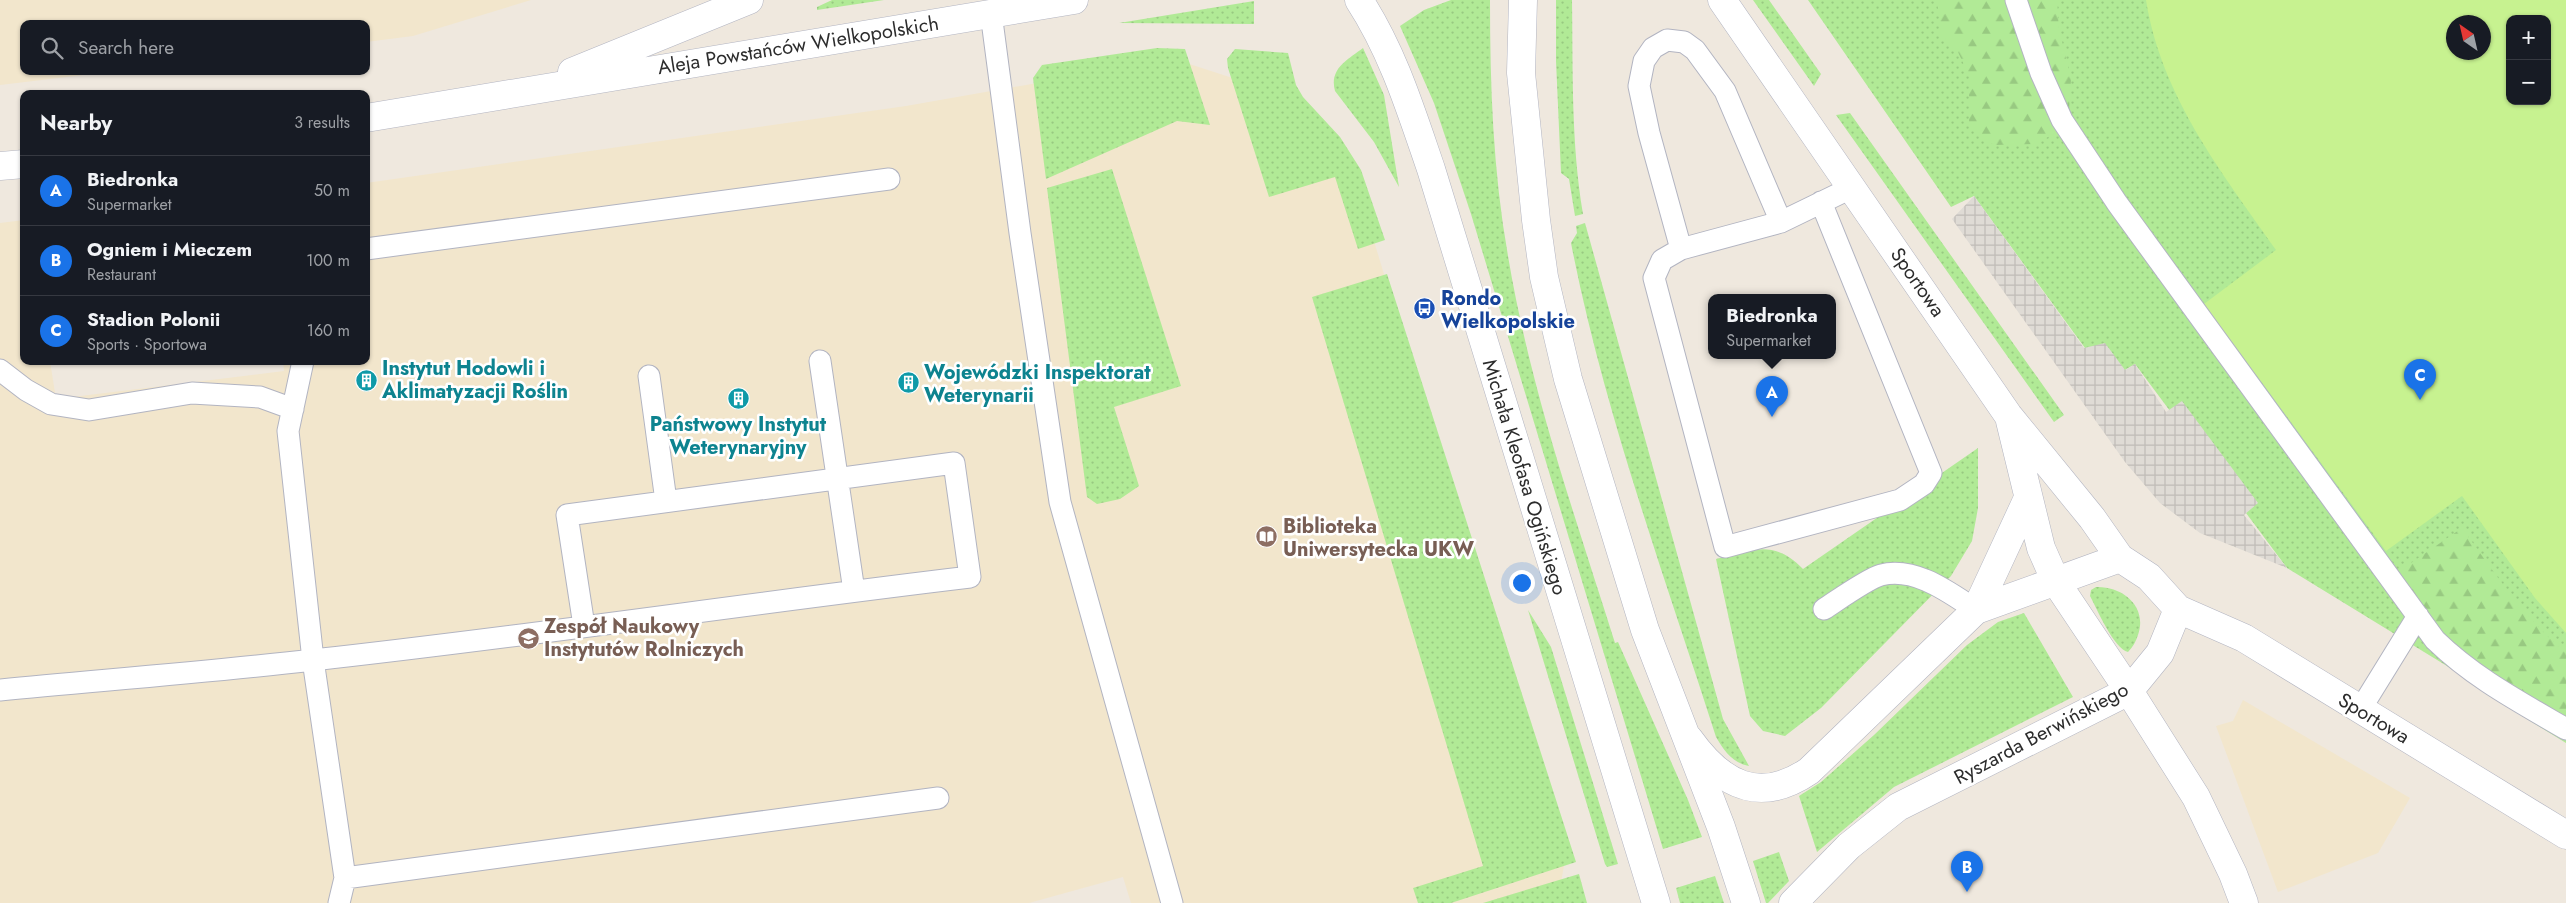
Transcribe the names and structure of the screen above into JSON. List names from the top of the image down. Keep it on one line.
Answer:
{"streets":{"street":["Aleja Powstańców Wielkopolskich","Sportowa","Michała Kleofasa Ogińskiego","Ryszarda Berwińskiego"]},"crossings":[["Sportowa","Ryszarda Berwińskiego"]],"places":{"bus stop":["Rondo Wielkopolskie"],"building":["Instytut Hodowli i Aklimatyzacji Roślin","Wojewódzki Inspektorat Weterynarii","Państwowy Instytut Weterynaryjny"],"library":["Biblioteka Uniwersytecka UKW"],"school or university":["Zespół Naukowy Instytutów Rolniczych"]},"north":"top left","page":{"map_buttons":["+","−"],"search":"Search here","heading":["Nearby","3 results"],"list":[{"mark":"A","name":"Biedronka","note":"Supermarket","value":"50 m"},{"mark":"B","name":"Ogniem i Mieczem","note":"Restaurant","value":"100 m"},{"mark":"C","name":"Stadion Polonii","note":"Sports · Sportowa","value":"160 m"}],"popup":["Biedronka","Supermarket"],"pins":["C","A","B"]}}
